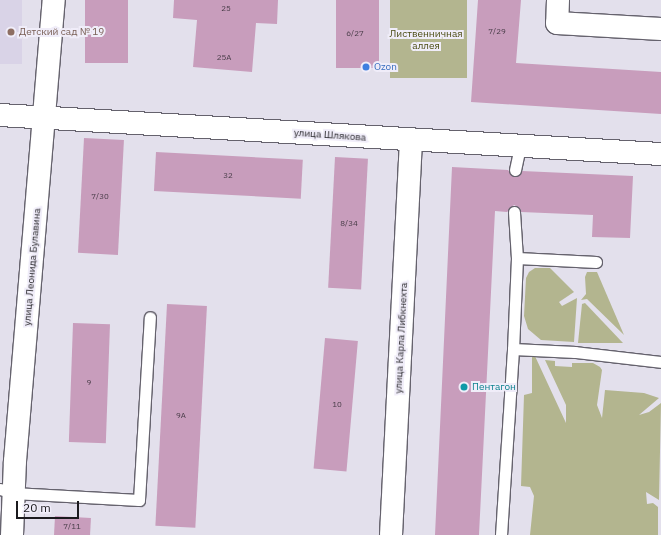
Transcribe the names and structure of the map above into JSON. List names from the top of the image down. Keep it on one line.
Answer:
{"streets":{"street":["улица Шлякова","улица Леонида Булавина","улица Карла Либкнехта"]},"crossings":[["улица Шлякова","улица Леонида Булавина"],["улица Шлякова","улица Карла Либкнехта"]],"parks":["Лиственничная аллея"],"places":["Детский сад № 19","Ozon","Пентагон"],"house_numbers":["25","7/29","6/27","25А","32","7/30","8/34","9","10","9А","7/11"],"scale_bar":"20 m"}
